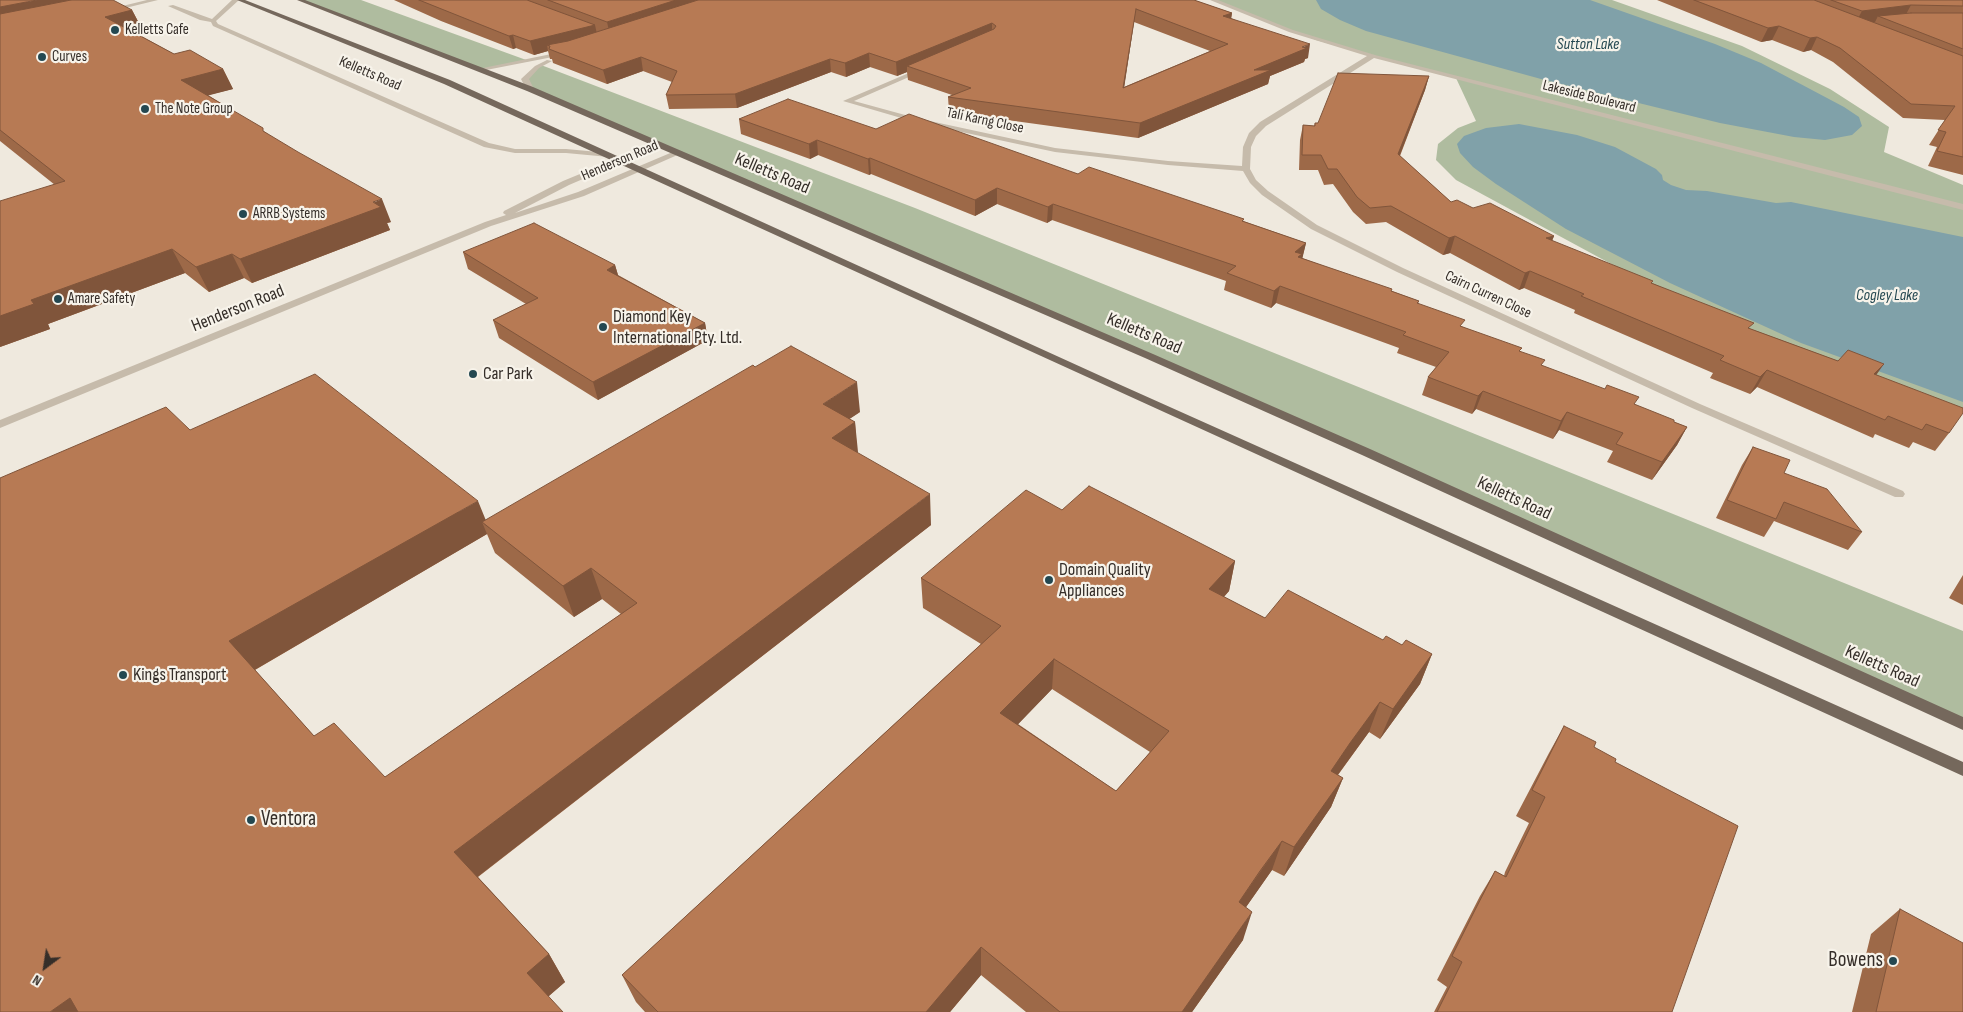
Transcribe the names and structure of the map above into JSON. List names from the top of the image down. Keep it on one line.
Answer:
{"streets":{"main road":["Kelletts Road"],"street":["Lakeside Boulevard","Tali Karng Close","Henderson Road","Cairn Curren Close"]},"crossings":[["Kelletts Road","Henderson Road"],["Tali Karng Close","Cairn Curren Close"]],"water":["Sutton Lake","Cogley Lake"],"places":["Kelletts Cafe","Curves","The Note Group","ARRB Systems","Amare Safety","Diamond Key International Pty. Ltd.","Car Park","Domain Quality Appliances","Kings Transport","Ventora","Bowens"],"north":"bottom left"}
